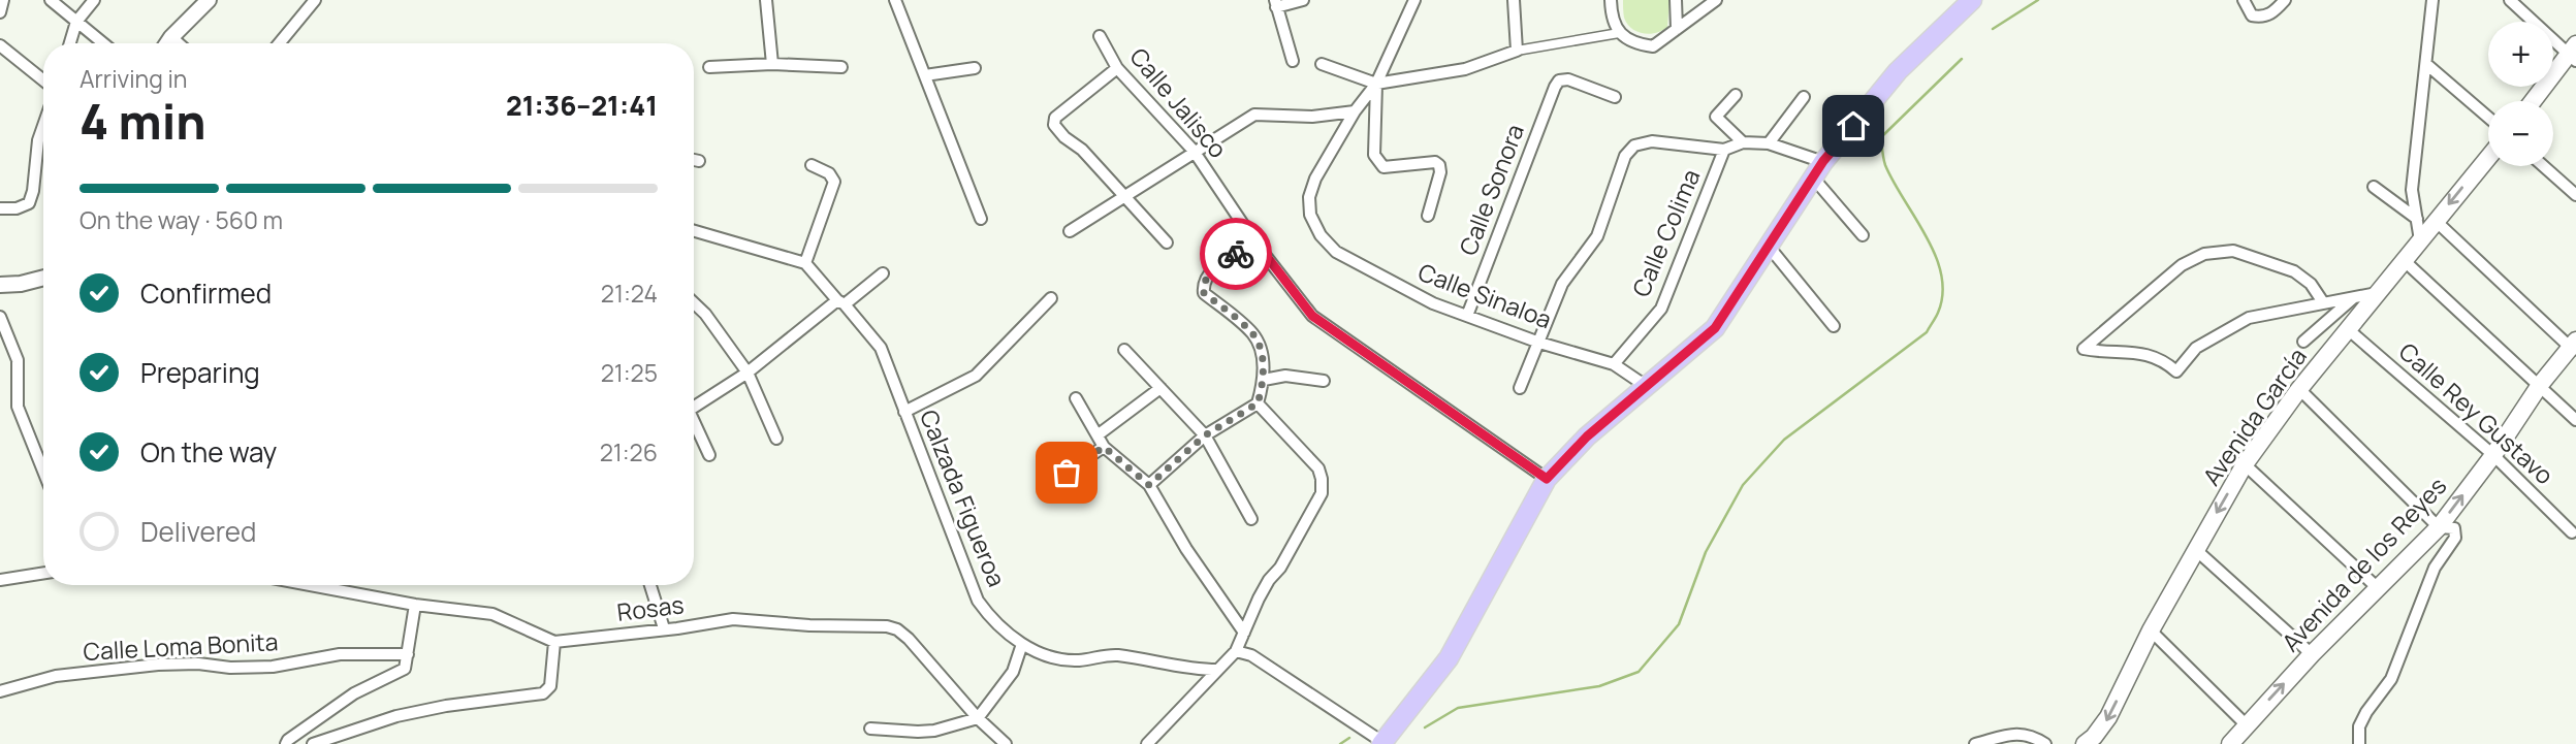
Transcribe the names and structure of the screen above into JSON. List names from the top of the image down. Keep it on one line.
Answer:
{"streets":{"main road":["Avenida García","Avenida de los Reyes"],"street":["Calle Jalisco","Calle Sonora","Calle Colima","Calle Sinaloa","Calle Rey Gustavo","Calzada Figueroa","Rosas","Calle Loma Bonita"]},"crossings":[["Calle Sonora","Calle Sinaloa"],["Calle Colima","Calle Sinaloa"],["Calle Rey Gustavo","Avenida García"],["Calle Rey Gustavo","Avenida de los Reyes"]],"one_way":["Avenida García"],"page":{"map_buttons":["+","−"],"heading":["4 min","Arriving in","21:36–21:41"],"bar":"On the way · 560 m","list":[["Confirmed","21:24"],["Preparing","21:25"],["On the way","21:26"],"Delivered"]}}
